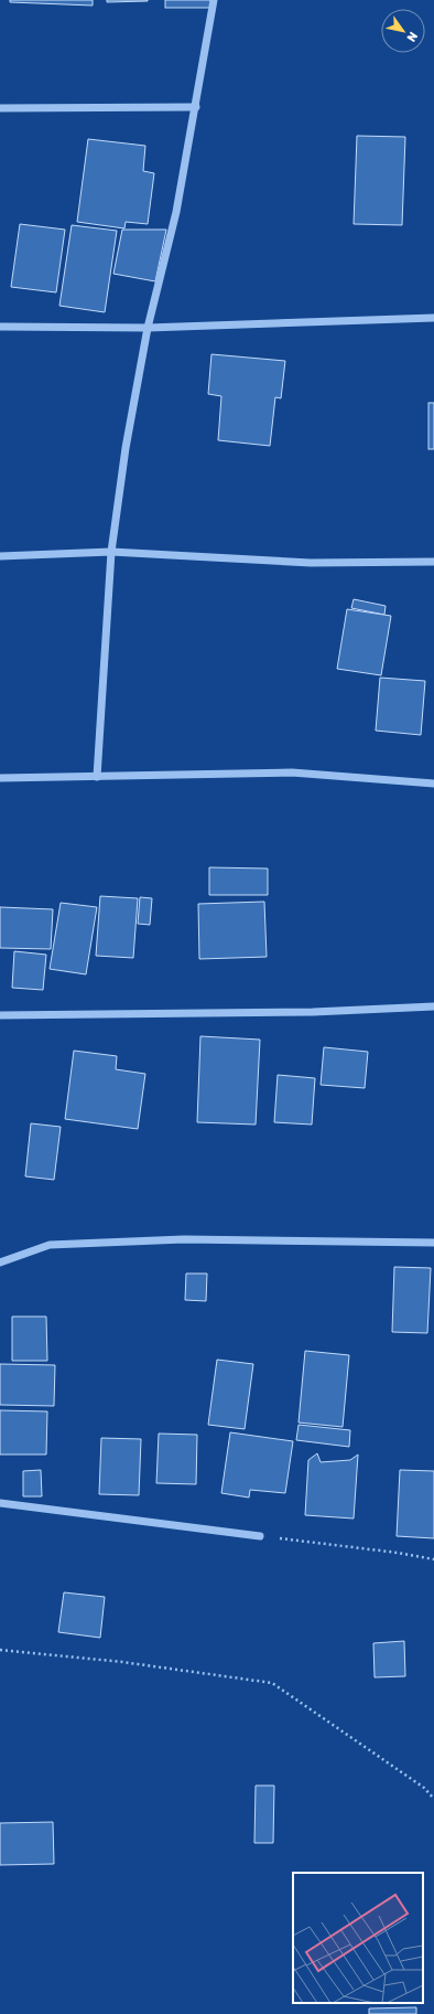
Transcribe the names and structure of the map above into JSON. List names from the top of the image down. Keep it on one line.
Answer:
{"north":"bottom right"}
